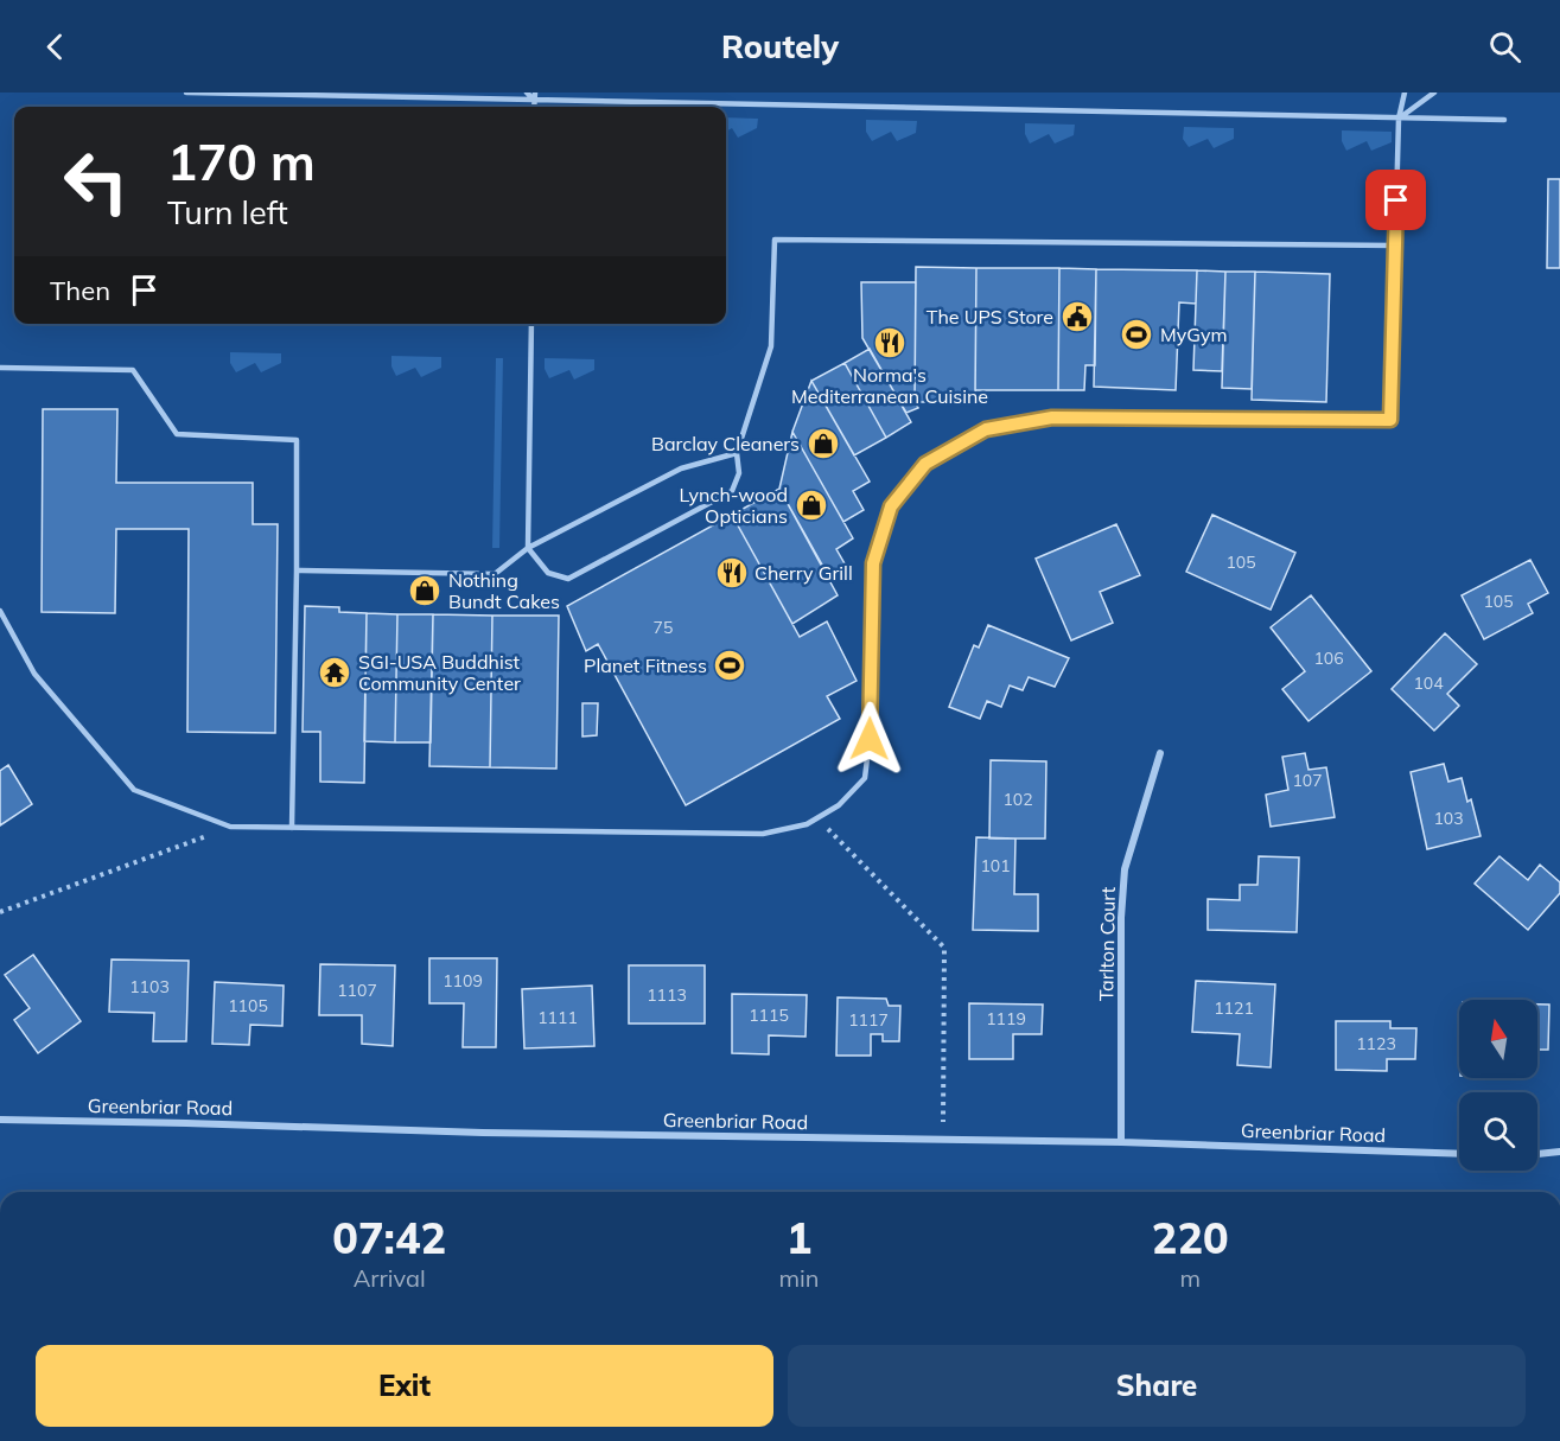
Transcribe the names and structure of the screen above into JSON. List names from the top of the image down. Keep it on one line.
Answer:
{"streets":{"street":["Tarlton Court","Greenbriar Road"]},"crossings":[["Tarlton Court","Greenbriar Road"]],"places":{"public building":["The UPS Store"],"sports":["MyGym","Planet Fitness"],"restaurant":["Norma's Mediterranean Cuisine","Cherry Grill"],"shop":["Barclay Cleaners","Lynch-wood Opticians","Nothing Bundt Cakes"],"temple":["SGI-USA Buddhist Community Center"]},"house_numbers":["105","105","75","106","104","107","102","103","101","1109","1103","1107","1113","1105","1121","1115","1111","1119","1117","1123"],"north":"top","page":{"header":"Routely","turn":["170 m","Turn left"],"then":"Then","eta":["07:42","Arrival","1","min","220","m"],"buttons":["Exit","Share"]}}
